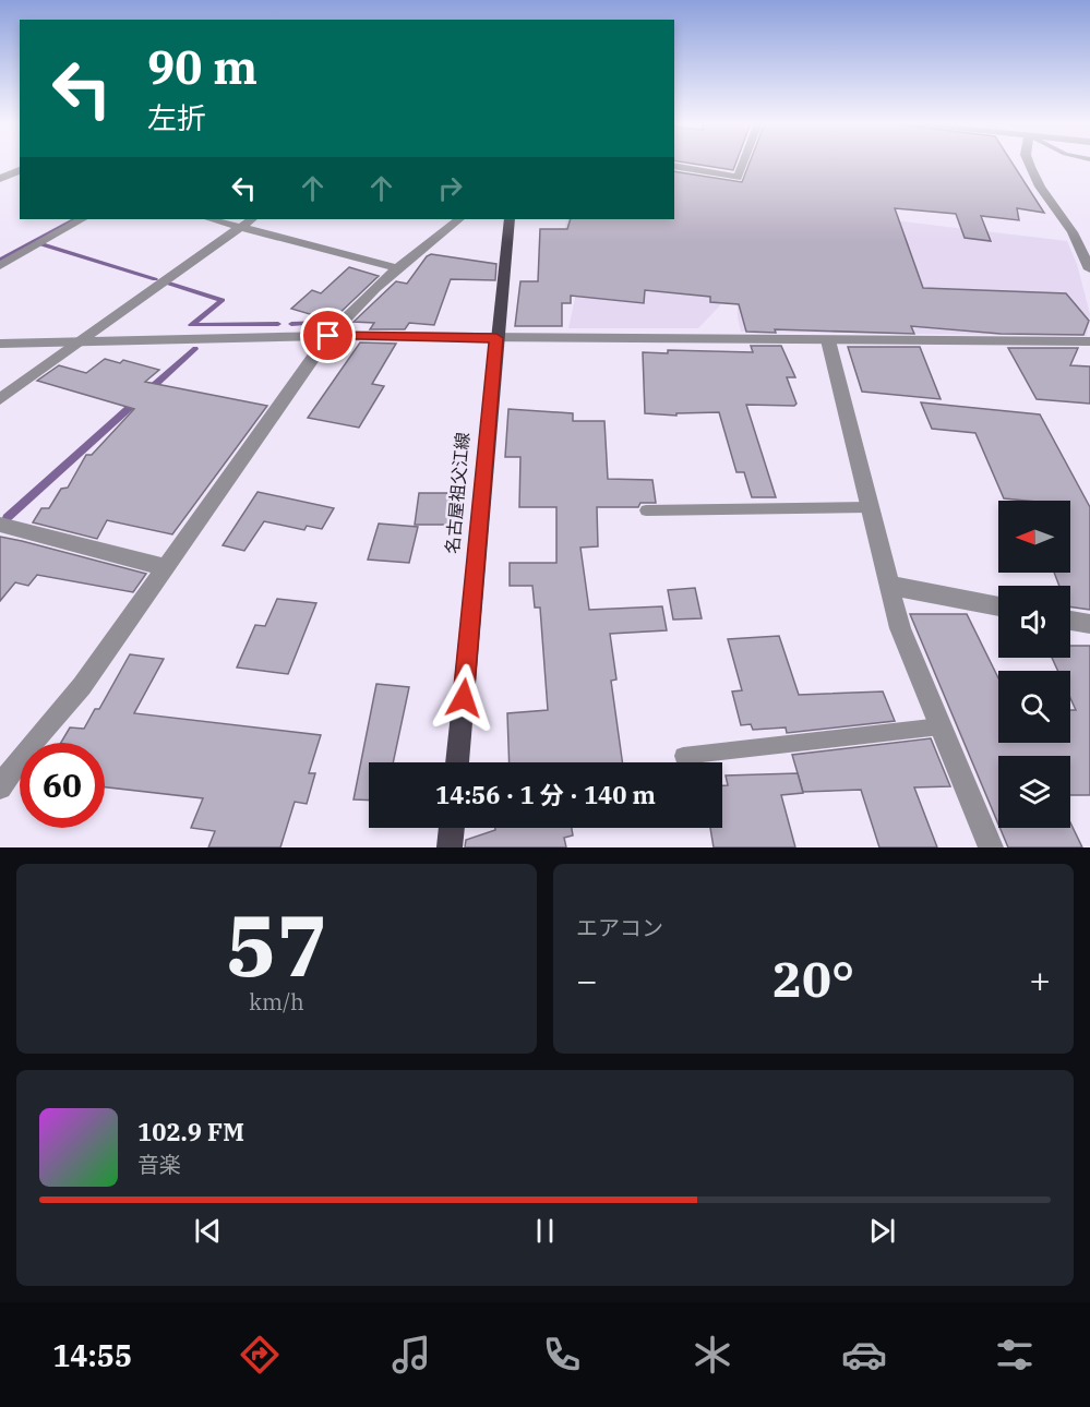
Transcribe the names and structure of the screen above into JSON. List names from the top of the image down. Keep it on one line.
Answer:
{"streets":{"main road":["名古屋祖父江線"]},"north":"left","page":{"turn":["90 m","左折"],"limit":"60","trip":"14:56 · 1 分 · 140 m","tile":[["57","km/h"],"エアコン"],"heat":["−","20°","+"],"song":["102.9 FM","音楽"],"tabs":"14:55"}}
